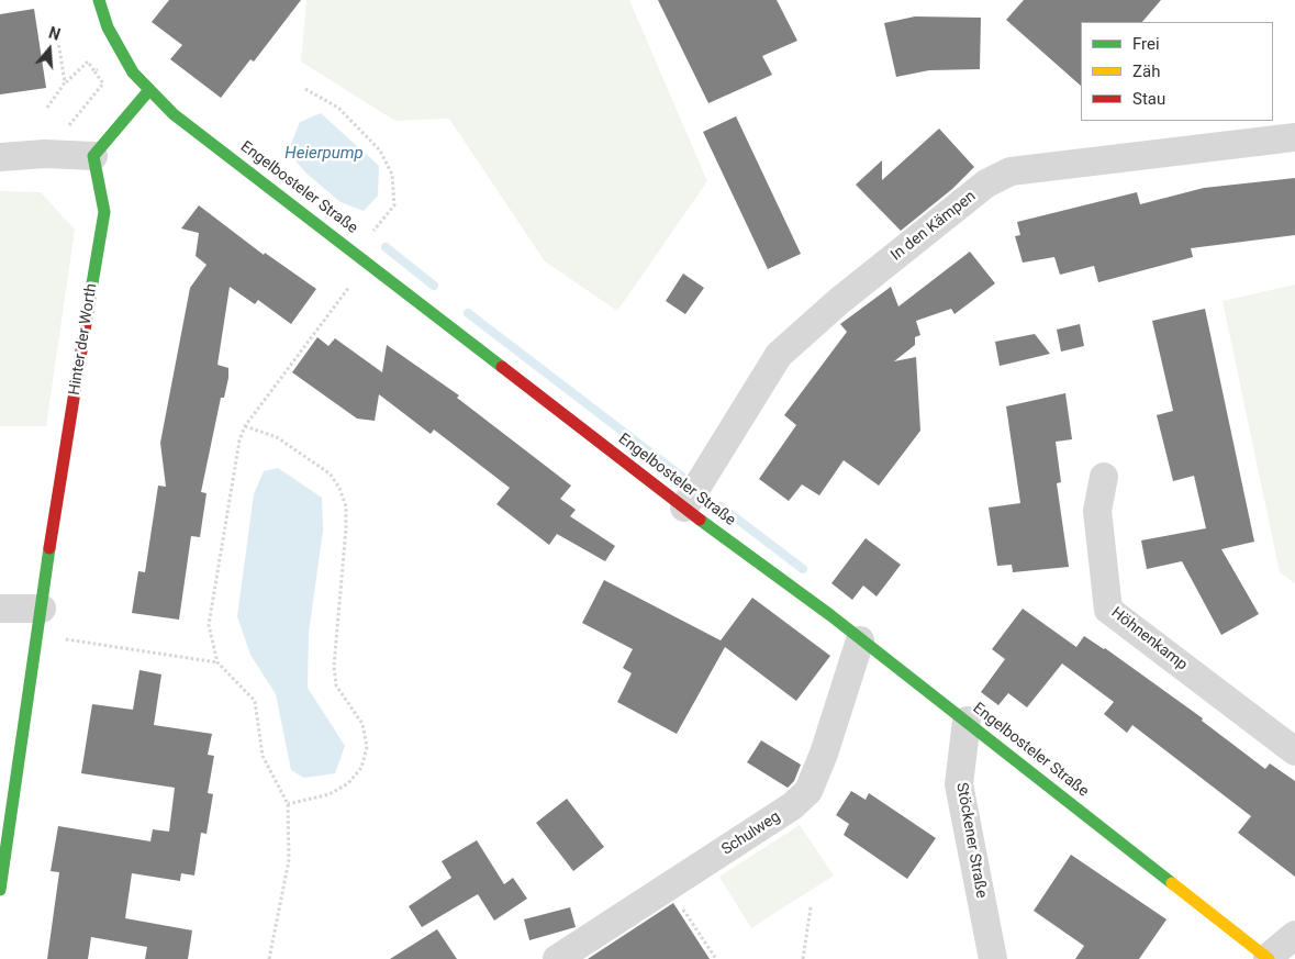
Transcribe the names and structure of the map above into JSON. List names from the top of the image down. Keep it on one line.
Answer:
{"streets":{"street":["Engelbosteler Straße","In den Kämpen","Hinter der Worth","Höhnenkamp","Schulweg","Stöckener Straße"]},"crossings":[["Engelbosteler Straße","In den Kämpen"],["Engelbosteler Straße","Schulweg"],["Engelbosteler Straße","Stöckener Straße"]],"water":["Heierpump"],"legend":["Frei","Zäh","Stau"],"north":"top"}
